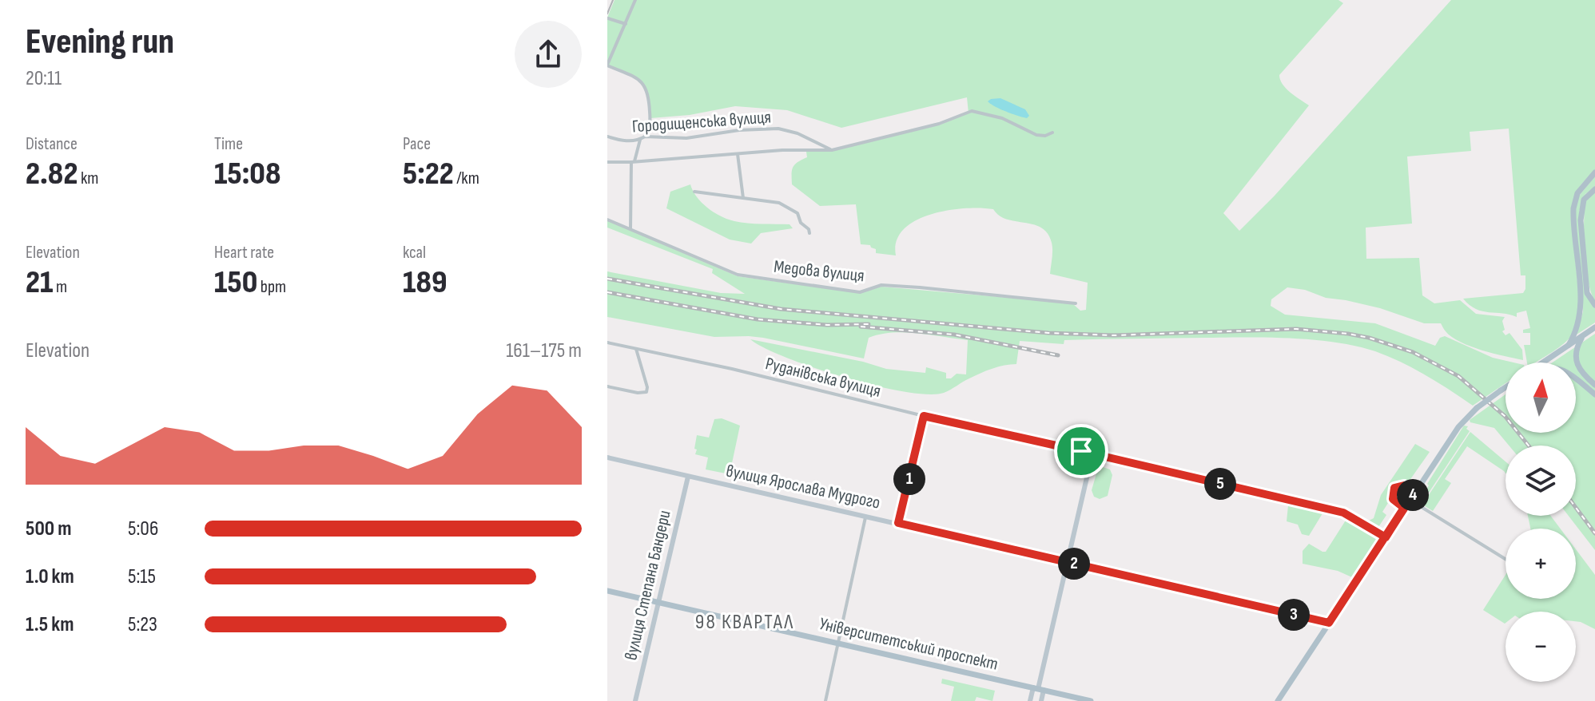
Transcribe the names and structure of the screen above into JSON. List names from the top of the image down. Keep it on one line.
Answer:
{"streets":{"main road":["Університетський проспект"],"street":["Городищенська вулиця","Медова вулиця","Руданівська вулиця","вулиця Ярослава Мудрого","вулиця Степана Бандери"]},"crossings":[["вулиця Ярослава Мудрого","вулиця Степана Бандери"],["вулиця Степана Бандери","Університетський проспект"]],"districts":["98 КВАРТАЛ"],"north":"top","page":{"heading":["Evening run","20:11"],"stats":[["Distance","2.82 km"],["Time","15:08"],["Pace","5:22 /km"],["Elevation","21 m"],["Heart rate","150 bpm"],["kcal","189"]],"chart":["Elevation","161–175 m"],"map_buttons":["+","−"],"pins":["1","5","4","2","3"],"list":[{"name":"500 m","note":"5:06"},{"name":"1.0 km","note":"5:15"},{"name":"1.5 km","note":"5:23"}]}}
